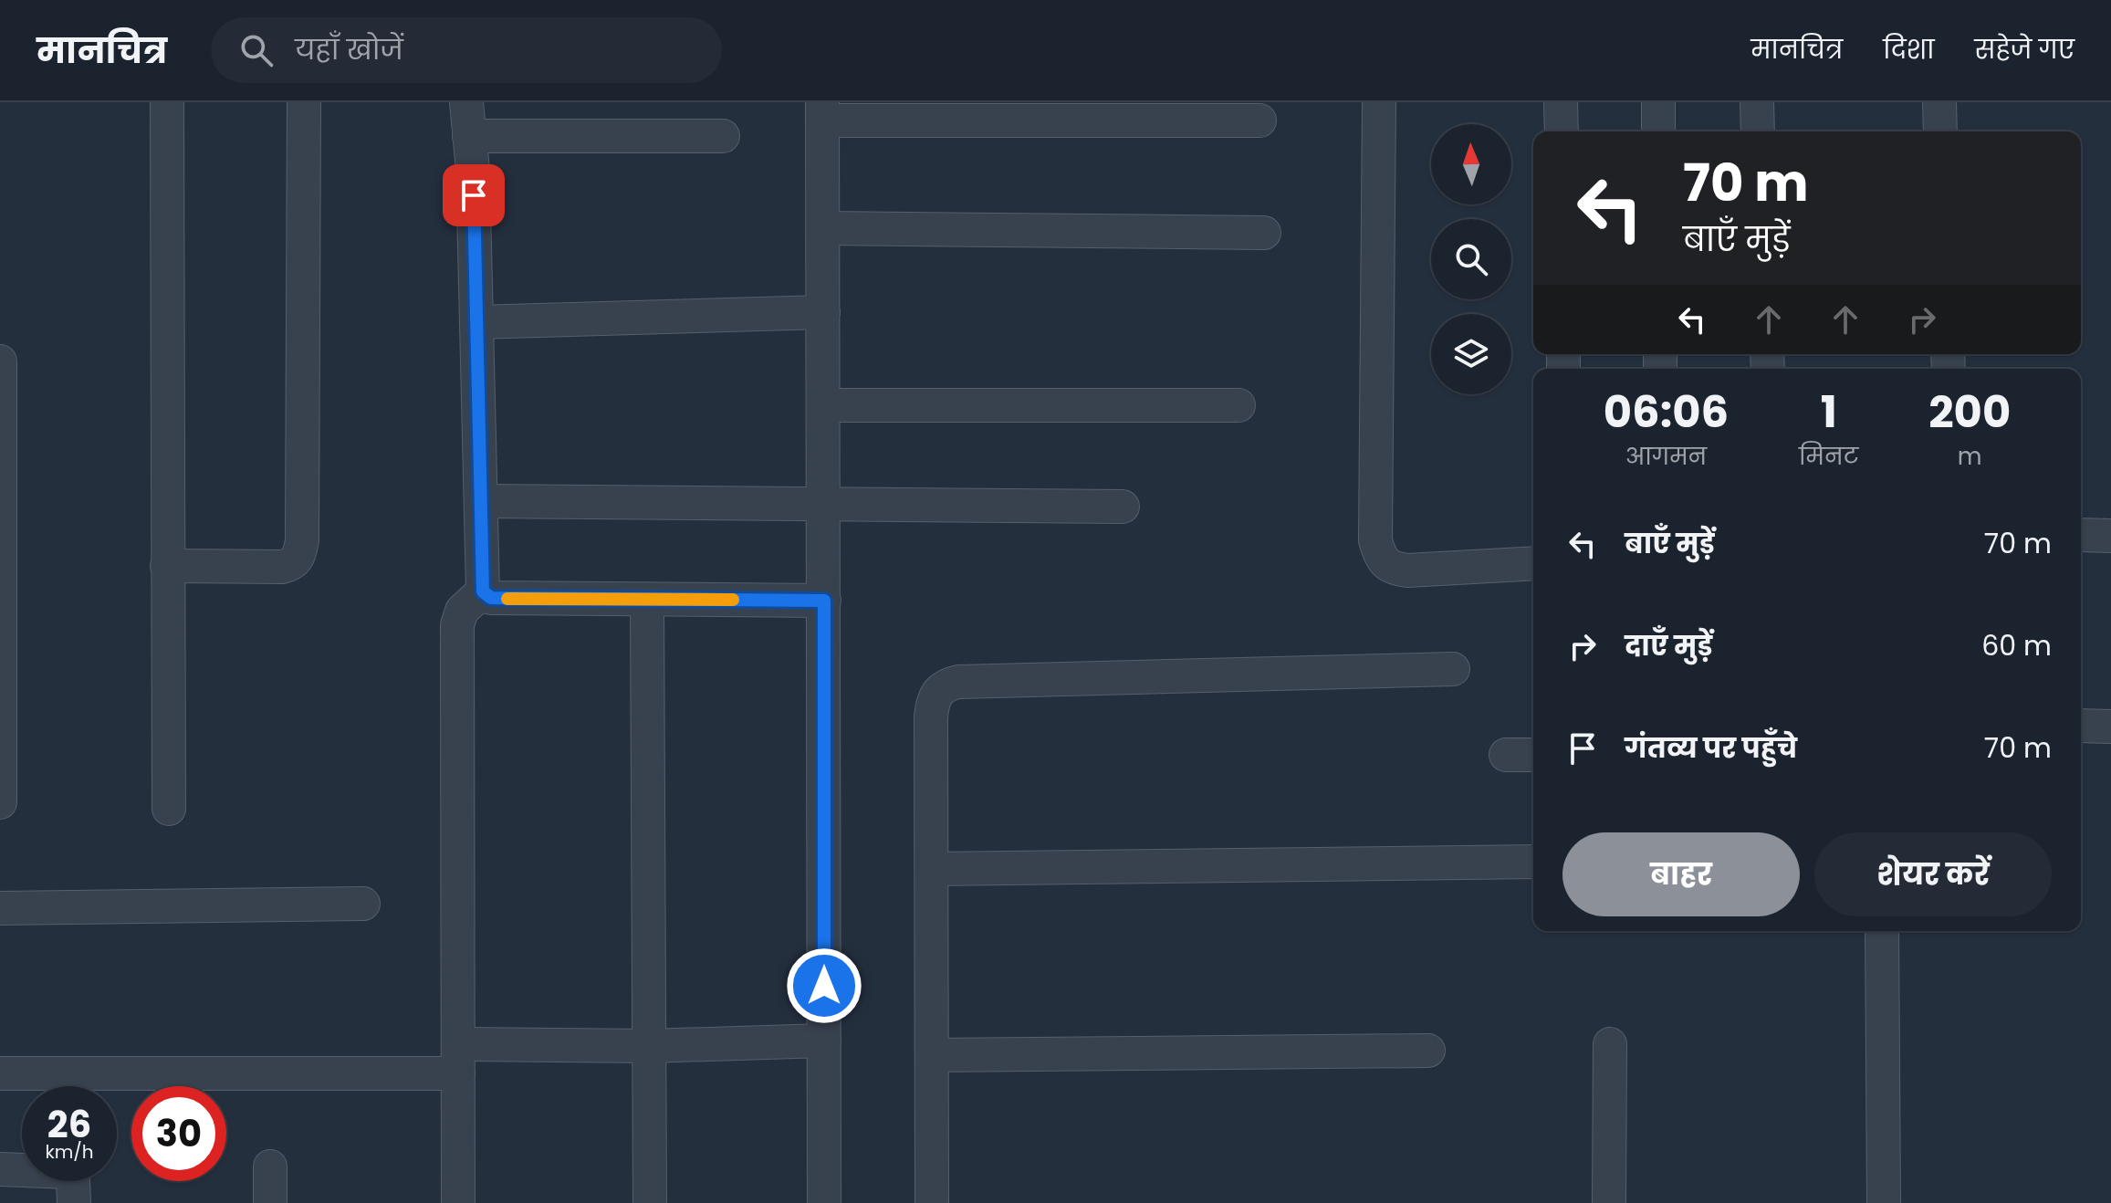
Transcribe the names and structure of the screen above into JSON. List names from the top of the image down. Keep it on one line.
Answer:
{"north":"top","page":{"header":"मानचित्र","search":"यहाँ खोजें","nav":["मानचित्र","दिशा","सहेजे गए"],"turn":["70 m","बाएँ मुड़ें"],"eta":["06:06","आगमन","1","मिनट","200","m"],"list":[{"name":"बाएँ मुड़ें","value":"70 m"},{"name":"दाएँ मुड़ें","value":"60 m"},{"name":"गंतव्य पर पहुँचे","value":"70 m"}],"buttons":["बाहर","शेयर करें"],"speed":"26 km/h","limit":"30"}}
